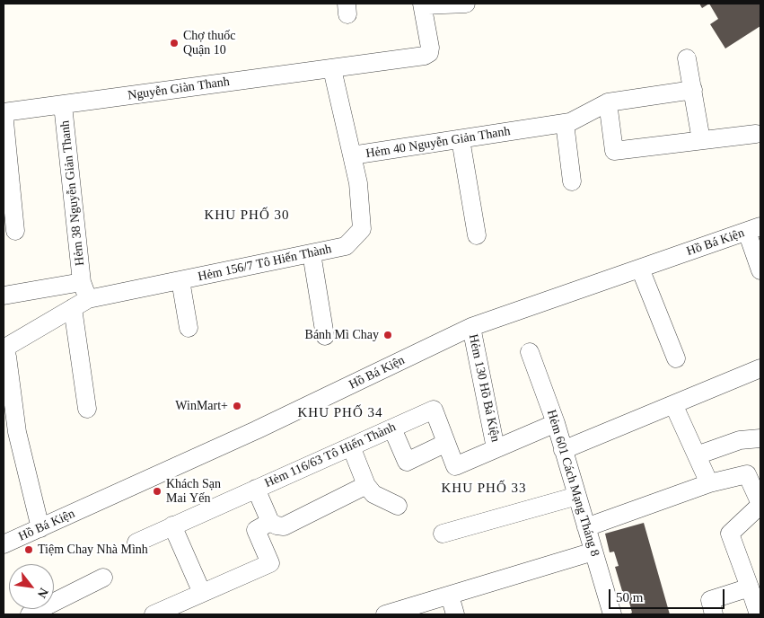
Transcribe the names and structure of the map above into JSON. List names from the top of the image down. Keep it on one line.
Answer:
{"streets":{"street":["Nguyễn Giàn Thanh","Hẻm 40 Nguyễn Giản Thanh","Hẻm 38 Nguyễn Giản Thanh","Hồ Bá Kiện","Hẻm 156/7 Tô Hiến Thành","Hẻm 130 Hồ Bá Kiện","Hẻm 116/63 Tô Hiến Thành","Hẻm 601 Cách Mạng Tháng 8"]},"crossings":[["Nguyễn Giàn Thanh","Hẻm 40 Nguyễn Giản Thanh"],["Nguyễn Giàn Thanh","Hẻm 38 Nguyễn Giản Thanh"],["Hẻm 40 Nguyễn Giản Thanh","Hẻm 156/7 Tô Hiến Thành"],["Hẻm 38 Nguyễn Giản Thanh","Hẻm 156/7 Tô Hiến Thành"],["Hồ Bá Kiện","Hẻm 130 Hồ Bá Kiện"],["Hẻm 130 Hồ Bá Kiện","Hẻm 116/63 Tô Hiến Thành"],["Hẻm 130 Hồ Bá Kiện","Hẻm 601 Cách Mạng Tháng 8"]],"districts":["KHU PHỐ 30","KHU PHỐ 34","KHU PHỐ 33"],"places":["Chợ thuốc Quận 10","Bánh Mì Chay","WinMart+","Khách Sạn Mai Yến","Tiệm Chay Nhà Mình"],"scale_bar":"50 m","north":"bottom right"}
